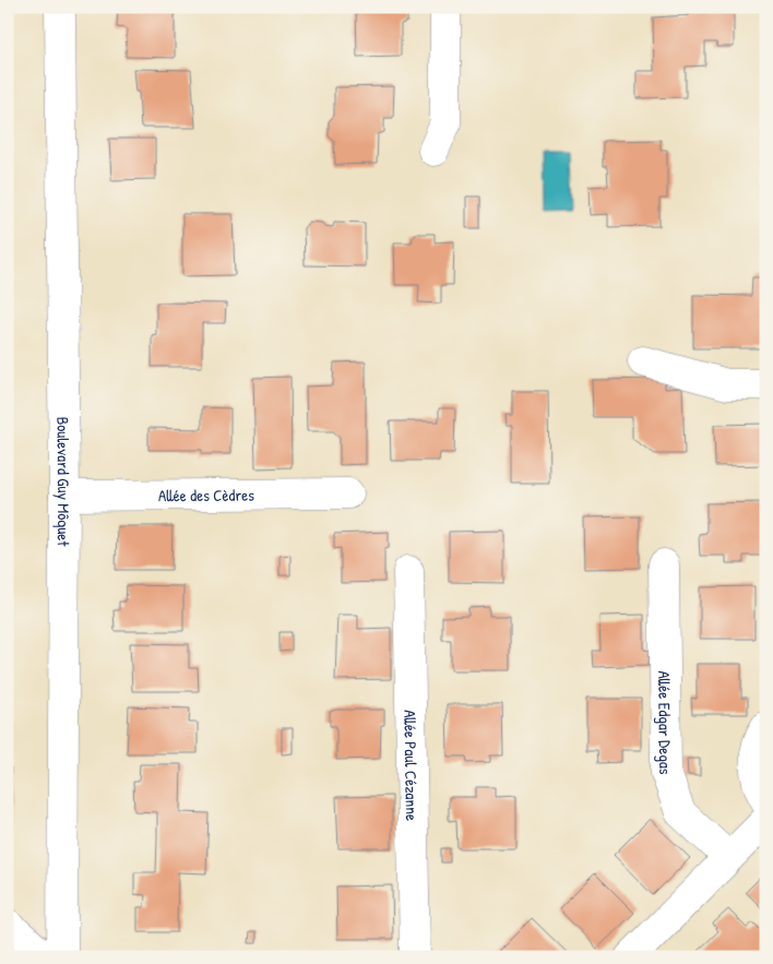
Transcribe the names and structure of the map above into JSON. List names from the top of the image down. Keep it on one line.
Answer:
{"streets":{"street":["Boulevard Guy Môquet","Allée des Cèdres","Allée Edgar Degas","Allée Paul Cézanne"]},"crossings":[["Boulevard Guy Môquet","Allée des Cèdres"]]}
